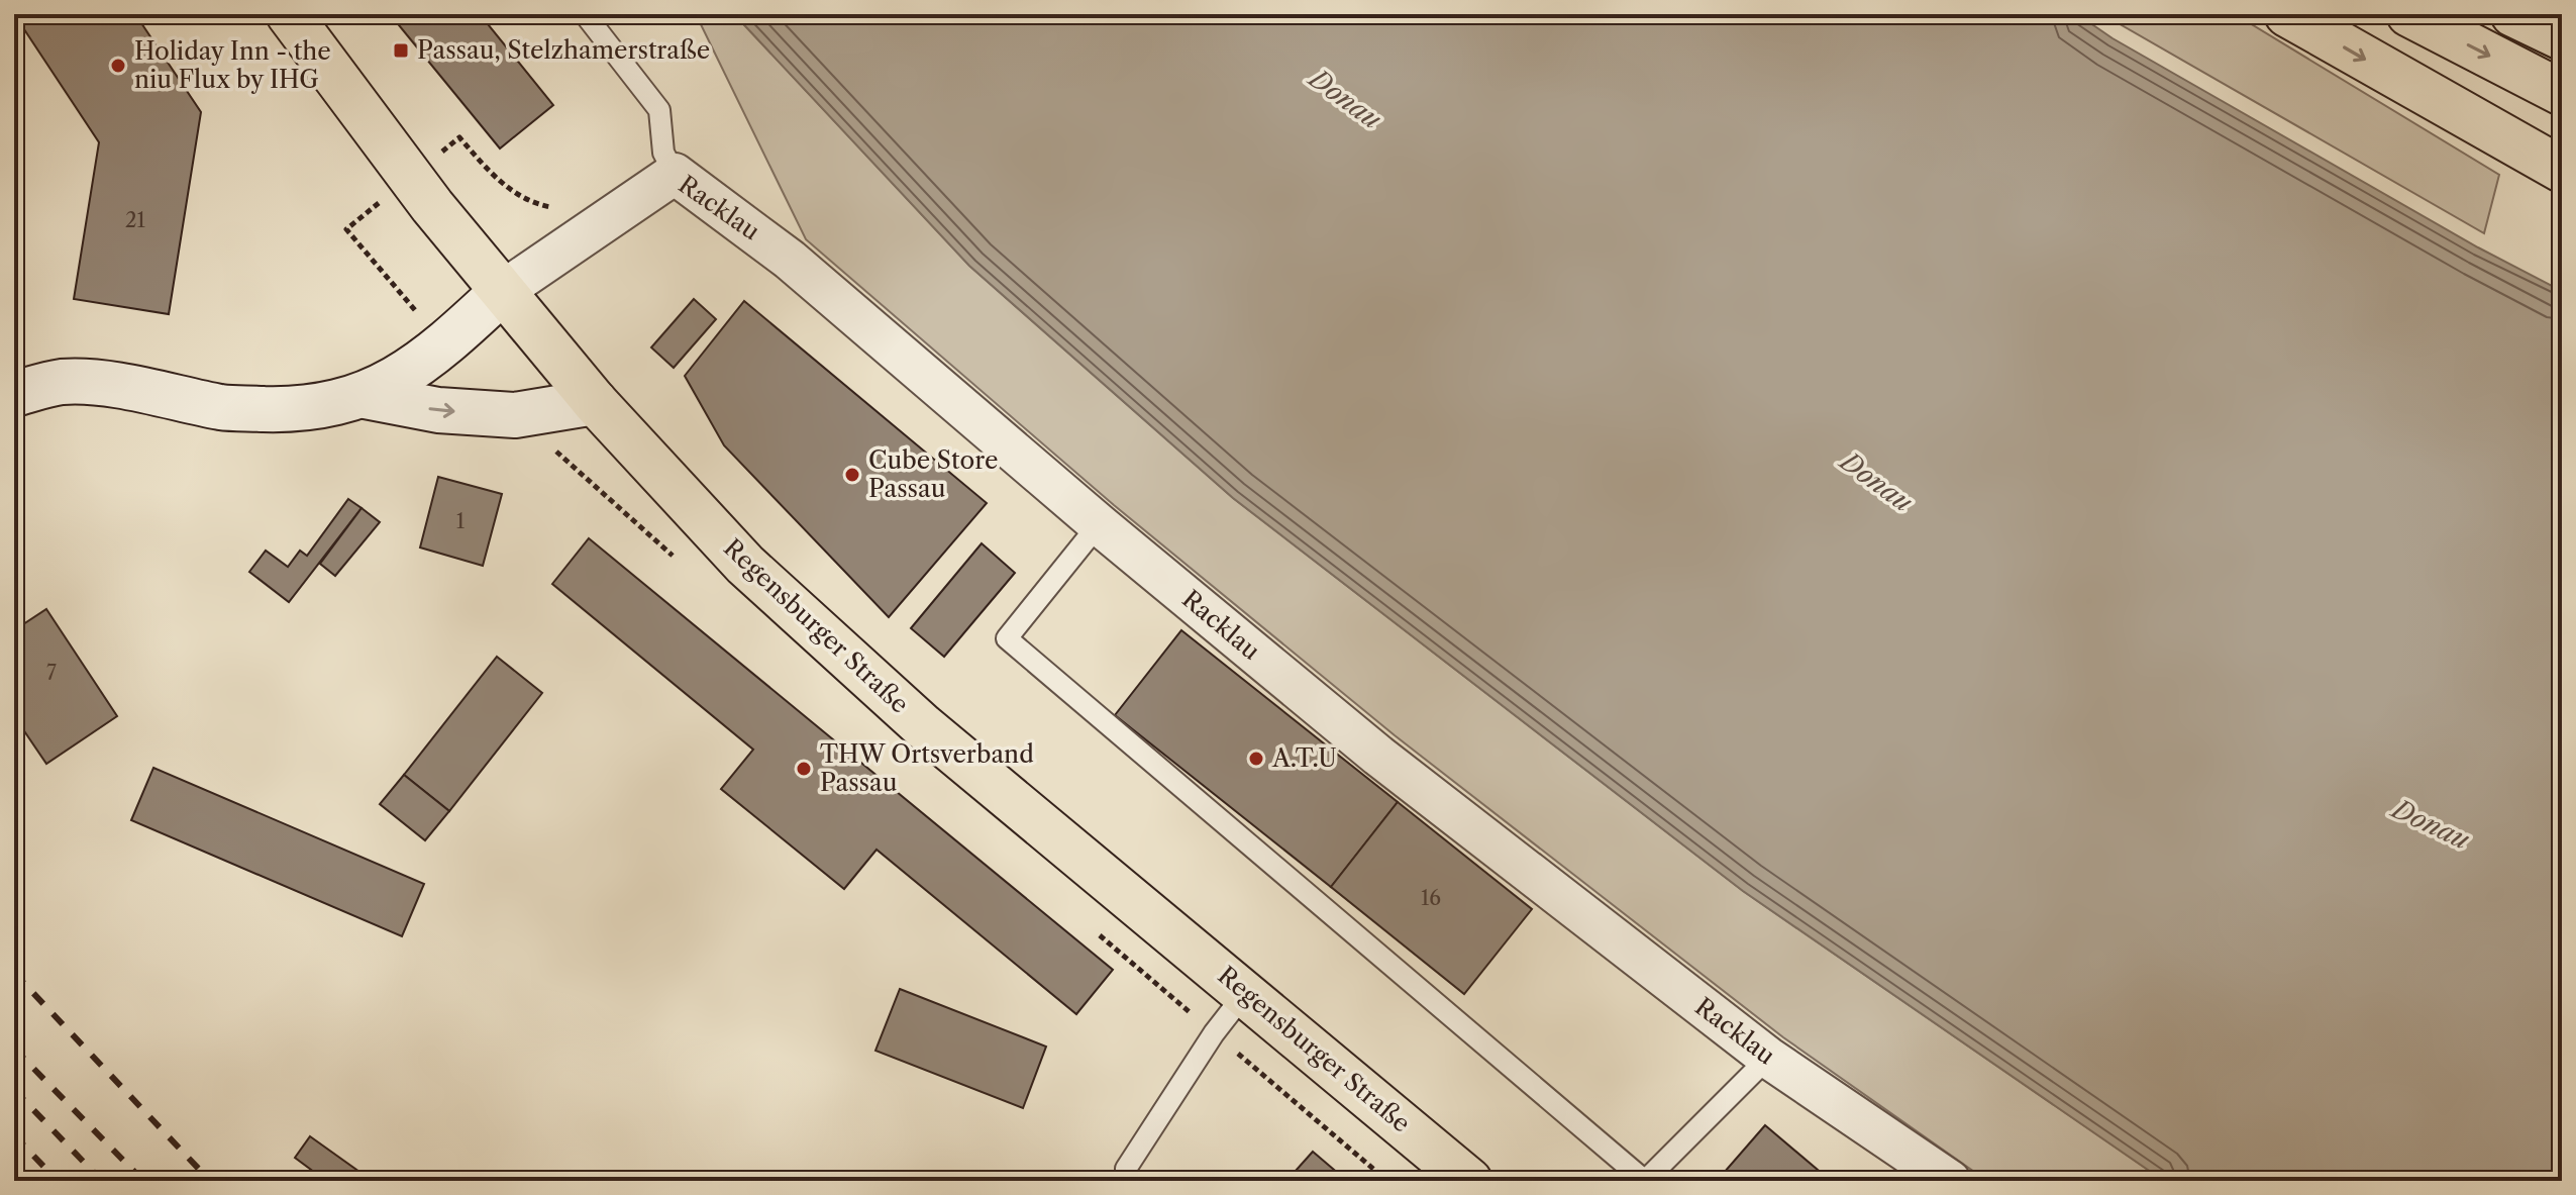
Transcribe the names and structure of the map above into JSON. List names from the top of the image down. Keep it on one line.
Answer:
{"streets":{"main road":["Regensburger Straße"],"street":["Racklau"]},"crossings":[["Racklau","Regensburger Straße"]],"water":["Donau"],"places":{"transit":["Passau, Stelzhamerstraße"],"other":["Holiday Inn - the niu Flux by IHG","Cube Store Passau","A.T.U","THW Ortsverband Passau"]},"house_numbers":["21","1","7","16"]}
